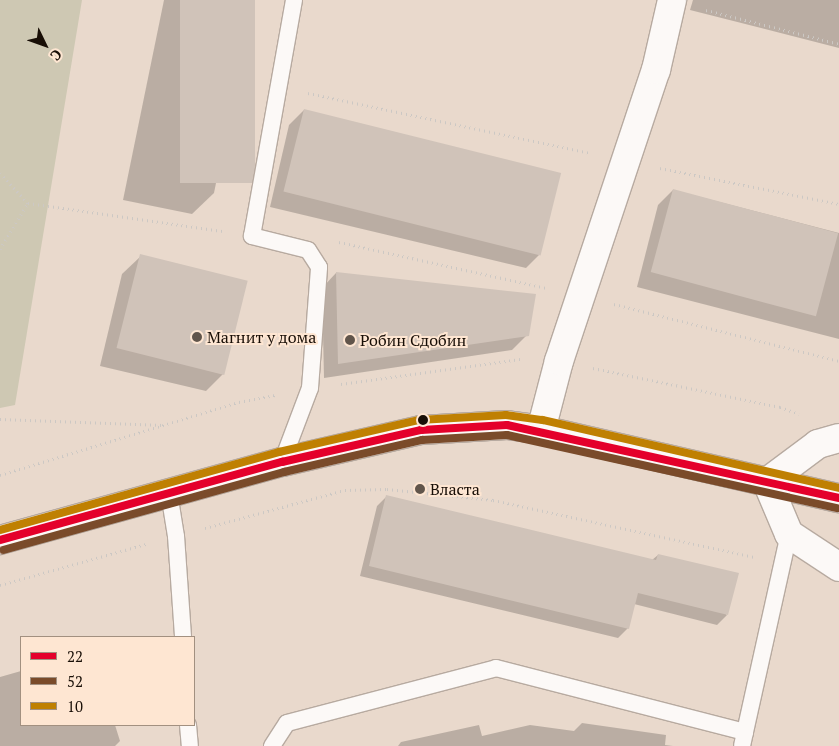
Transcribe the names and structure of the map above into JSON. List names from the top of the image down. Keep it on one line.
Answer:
{"places":["Магнит у дома","Робин Сдобин","Власта"],"lines":["transit line 10","transit line 22","transit line 52"],"legend":["22","52","10"],"north":"bottom right"}
